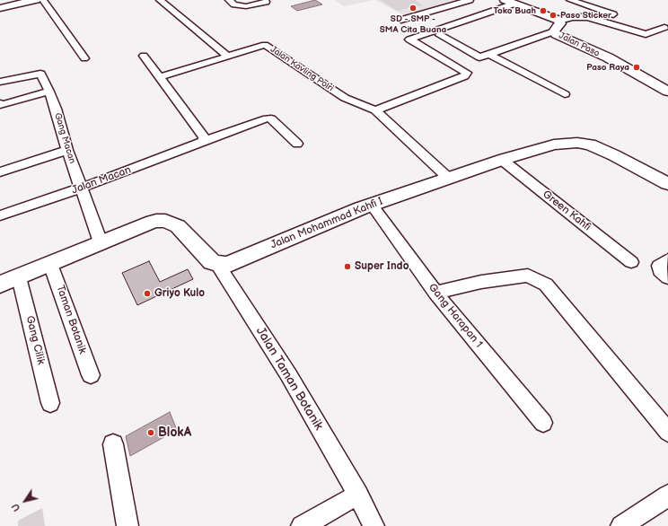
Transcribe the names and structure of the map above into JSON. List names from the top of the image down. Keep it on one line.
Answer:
{"streets":{"main road":["Jalan Paso","Jalan Mohammad Kahfi I"],"street":["Jalan Kavling Polri","Gang Macan","Jalan Macan","Green Kahfi","Gang Harapan 1","Taman Botanik","Gang Cilik","Jalan Taman Botanik"]},"crossings":[["Gang Macan","Jalan Macan"],["Green Kahfi","Jalan Mohammad Kahfi I"],["Jalan Mohammad Kahfi I","Gang Harapan 1"],["Jalan Mohammad Kahfi I","Jalan Taman Botanik"]],"places":["SD - SMP - SMA Cita Buana","Toko Buah","Paso Sticker","Paso Raya","Super Indo","Griyo Kulo","BlokA"],"north":"bottom left"}
